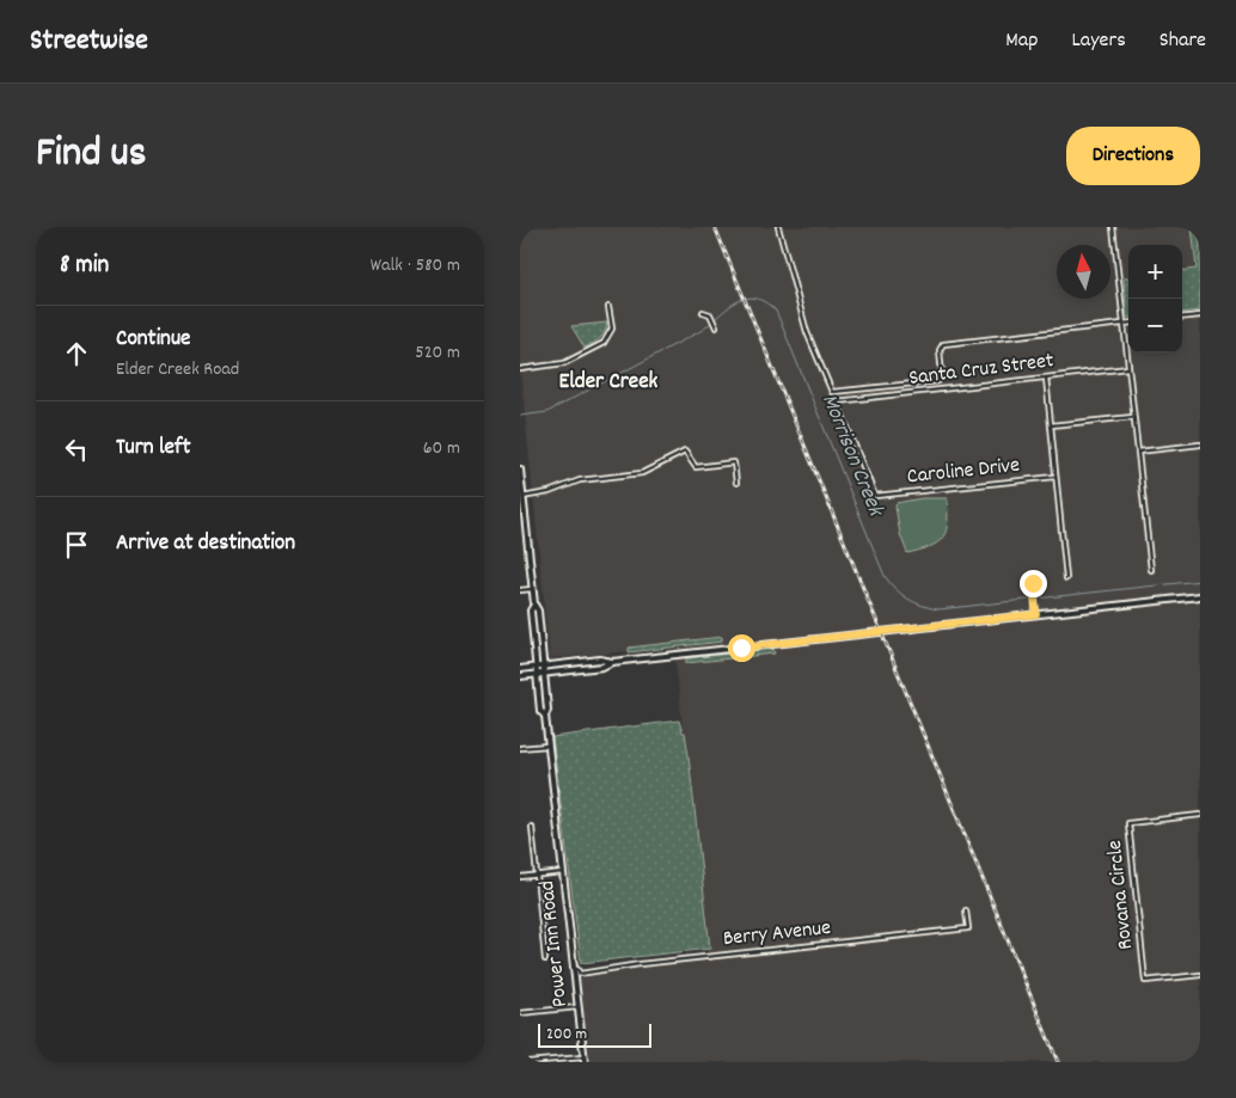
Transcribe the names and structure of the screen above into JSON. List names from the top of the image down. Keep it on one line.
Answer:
{"streets":{"main road":["Power Inn Road"],"street":["Santa Cruz Street","Caroline Drive","Rovana Circle","Berry Avenue"]},"crossings":[["Santa Cruz Street","Caroline Drive"],["Berry Avenue","Power Inn Road"]],"districts":["Elder Creek"],"water":["Morrison Creek"],"scale_bar":"200 m","north":"top","page":{"header":"Streetwise","nav":["Map","Layers","Share"],"title":"Find us","buttons":"Directions","heading":["8 min","Walk · 580 m"],"map_buttons":["+","−"],"list":[["Continue","Elder Creek Road","520 m"],["Turn left","60 m"],"Arrive at destination"],"scale":"200 m"}}
